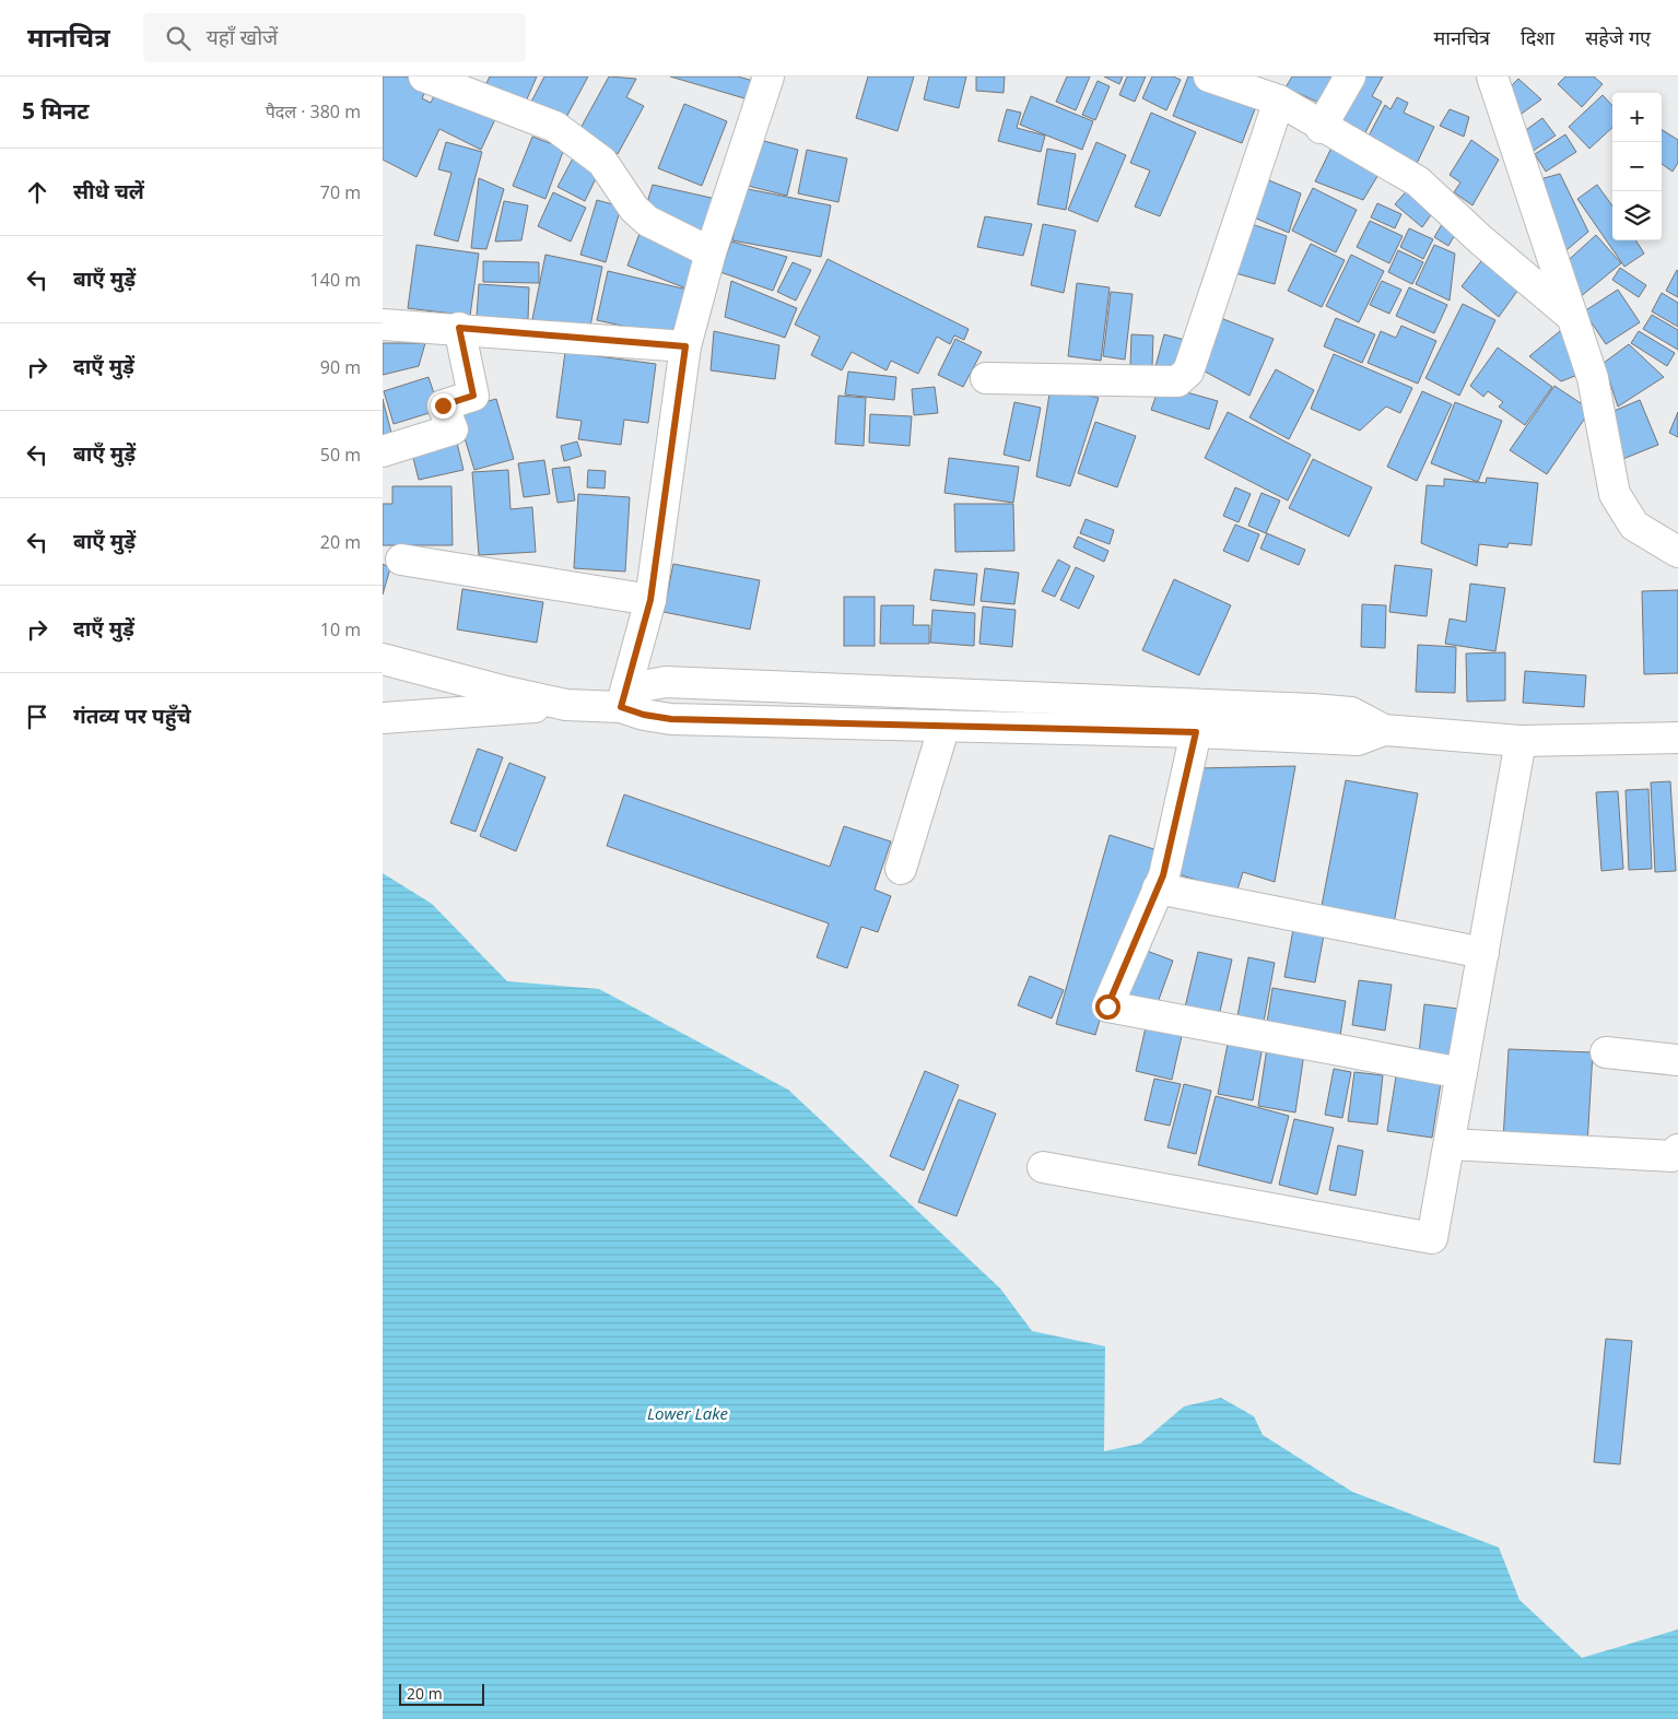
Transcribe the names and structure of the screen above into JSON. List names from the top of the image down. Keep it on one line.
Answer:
{"water":["Lower Lake"],"scale_bar":"20 m","page":{"header":"मानचित्र","search":"यहाँ खोजें","nav":["मानचित्र","दिशा","सहेजे गए"],"heading":["5 मिनट","पैदल · 380 m"],"map_buttons":["+","−"],"list":[["सीधे चलें","70 m"],["बाएँ मुड़ें","140 m"],["दाएँ मुड़ें","90 m"],["बाएँ मुड़ें","50 m"],["बाएँ मुड़ें","20 m"],["दाएँ मुड़ें","10 m"],"गंतव्य पर पहुँचे"],"scale":"20 m"}}
